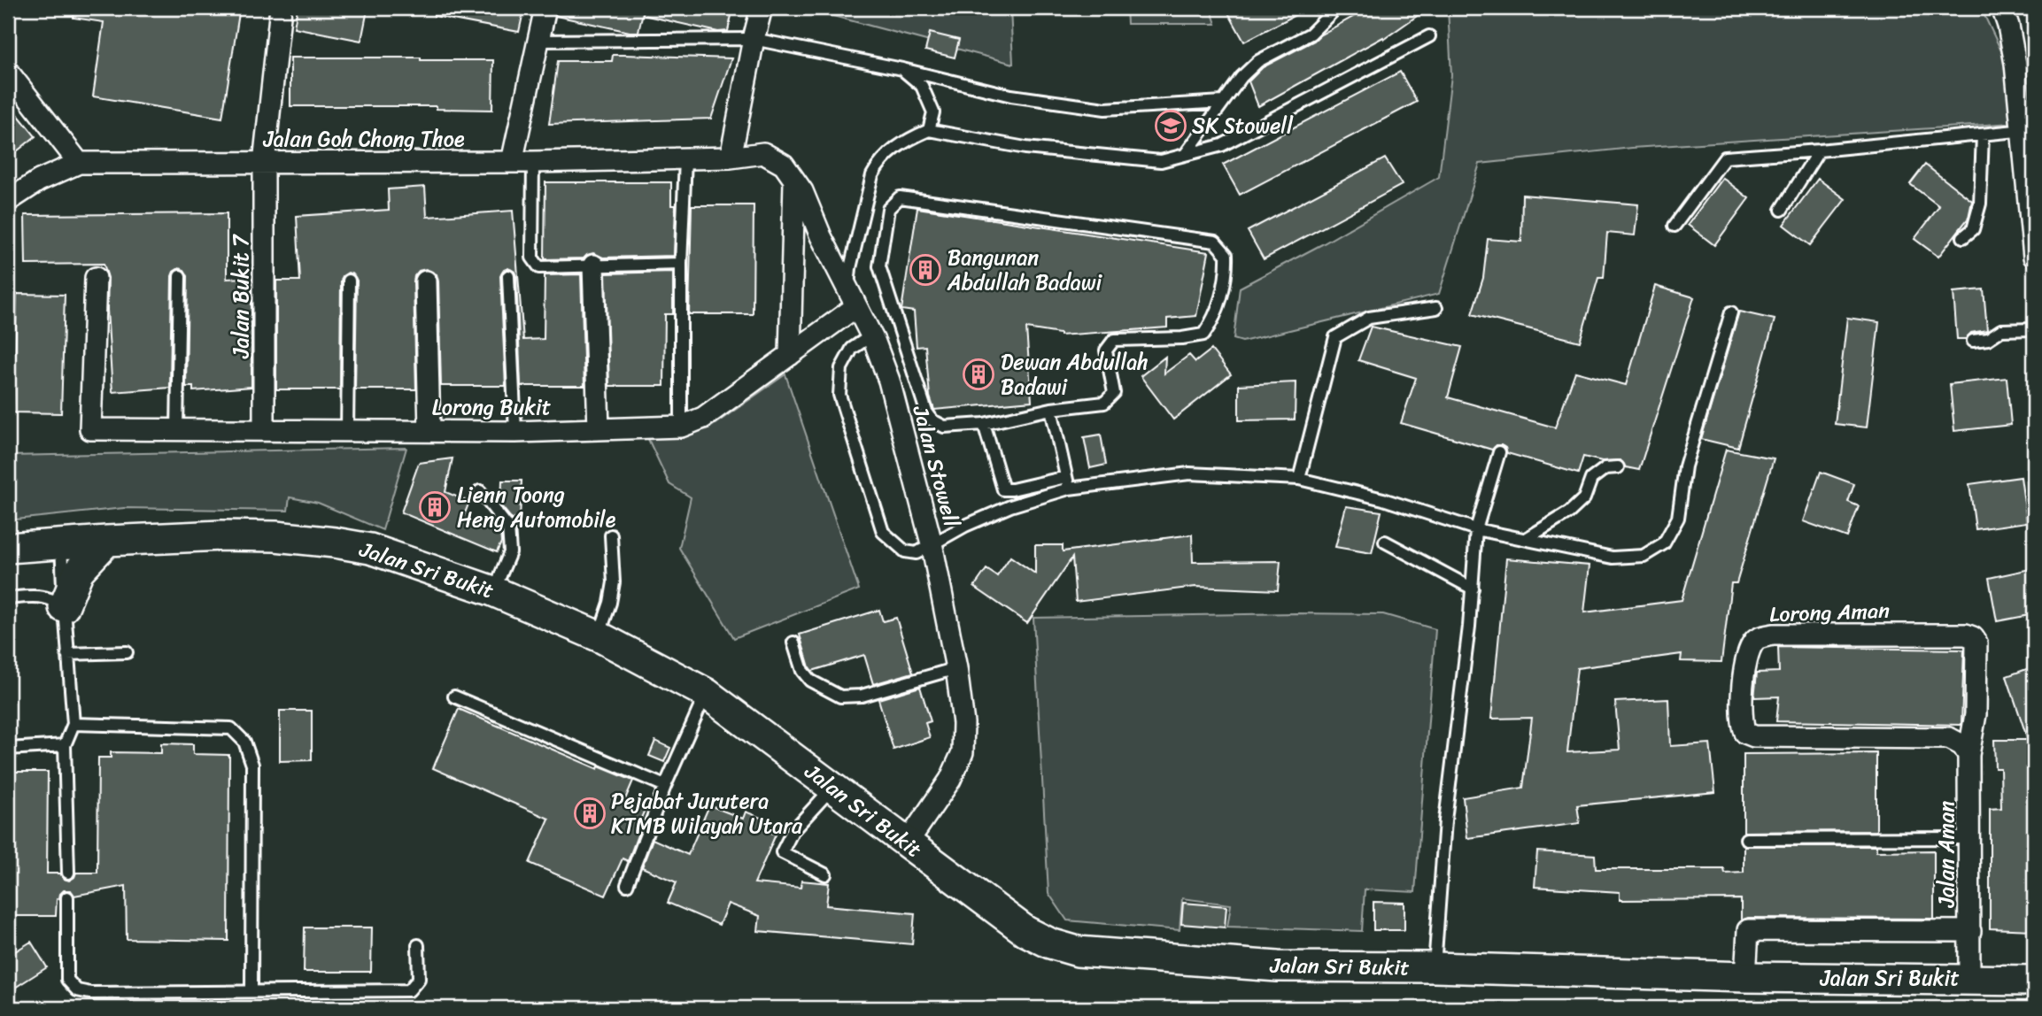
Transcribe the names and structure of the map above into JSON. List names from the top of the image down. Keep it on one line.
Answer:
{"streets":{"street":["Jalan Goh Chong Thoe","Jalan Bukit 7","Lorong Bukit","Jalan Stowell","Jalan Sri Bukit","Lorong Aman","Jalan Aman"]},"crossings":[["Jalan Goh Chong Thoe","Jalan Bukit 7"],["Jalan Goh Chong Thoe","Jalan Stowell"],["Jalan Bukit 7","Lorong Bukit"],["Lorong Bukit","Jalan Stowell"],["Jalan Stowell","Jalan Sri Bukit"],["Jalan Sri Bukit","Jalan Aman"],["Lorong Aman","Jalan Aman"]],"places":{"school or university":["SK Stowell"],"building":["Bangunan Abdullah Badawi","Dewan Abdullah Badawi","Lienn Toong Heng Automobile","Pejabat Jurutera KTMB Wilayah Utara"]}}
